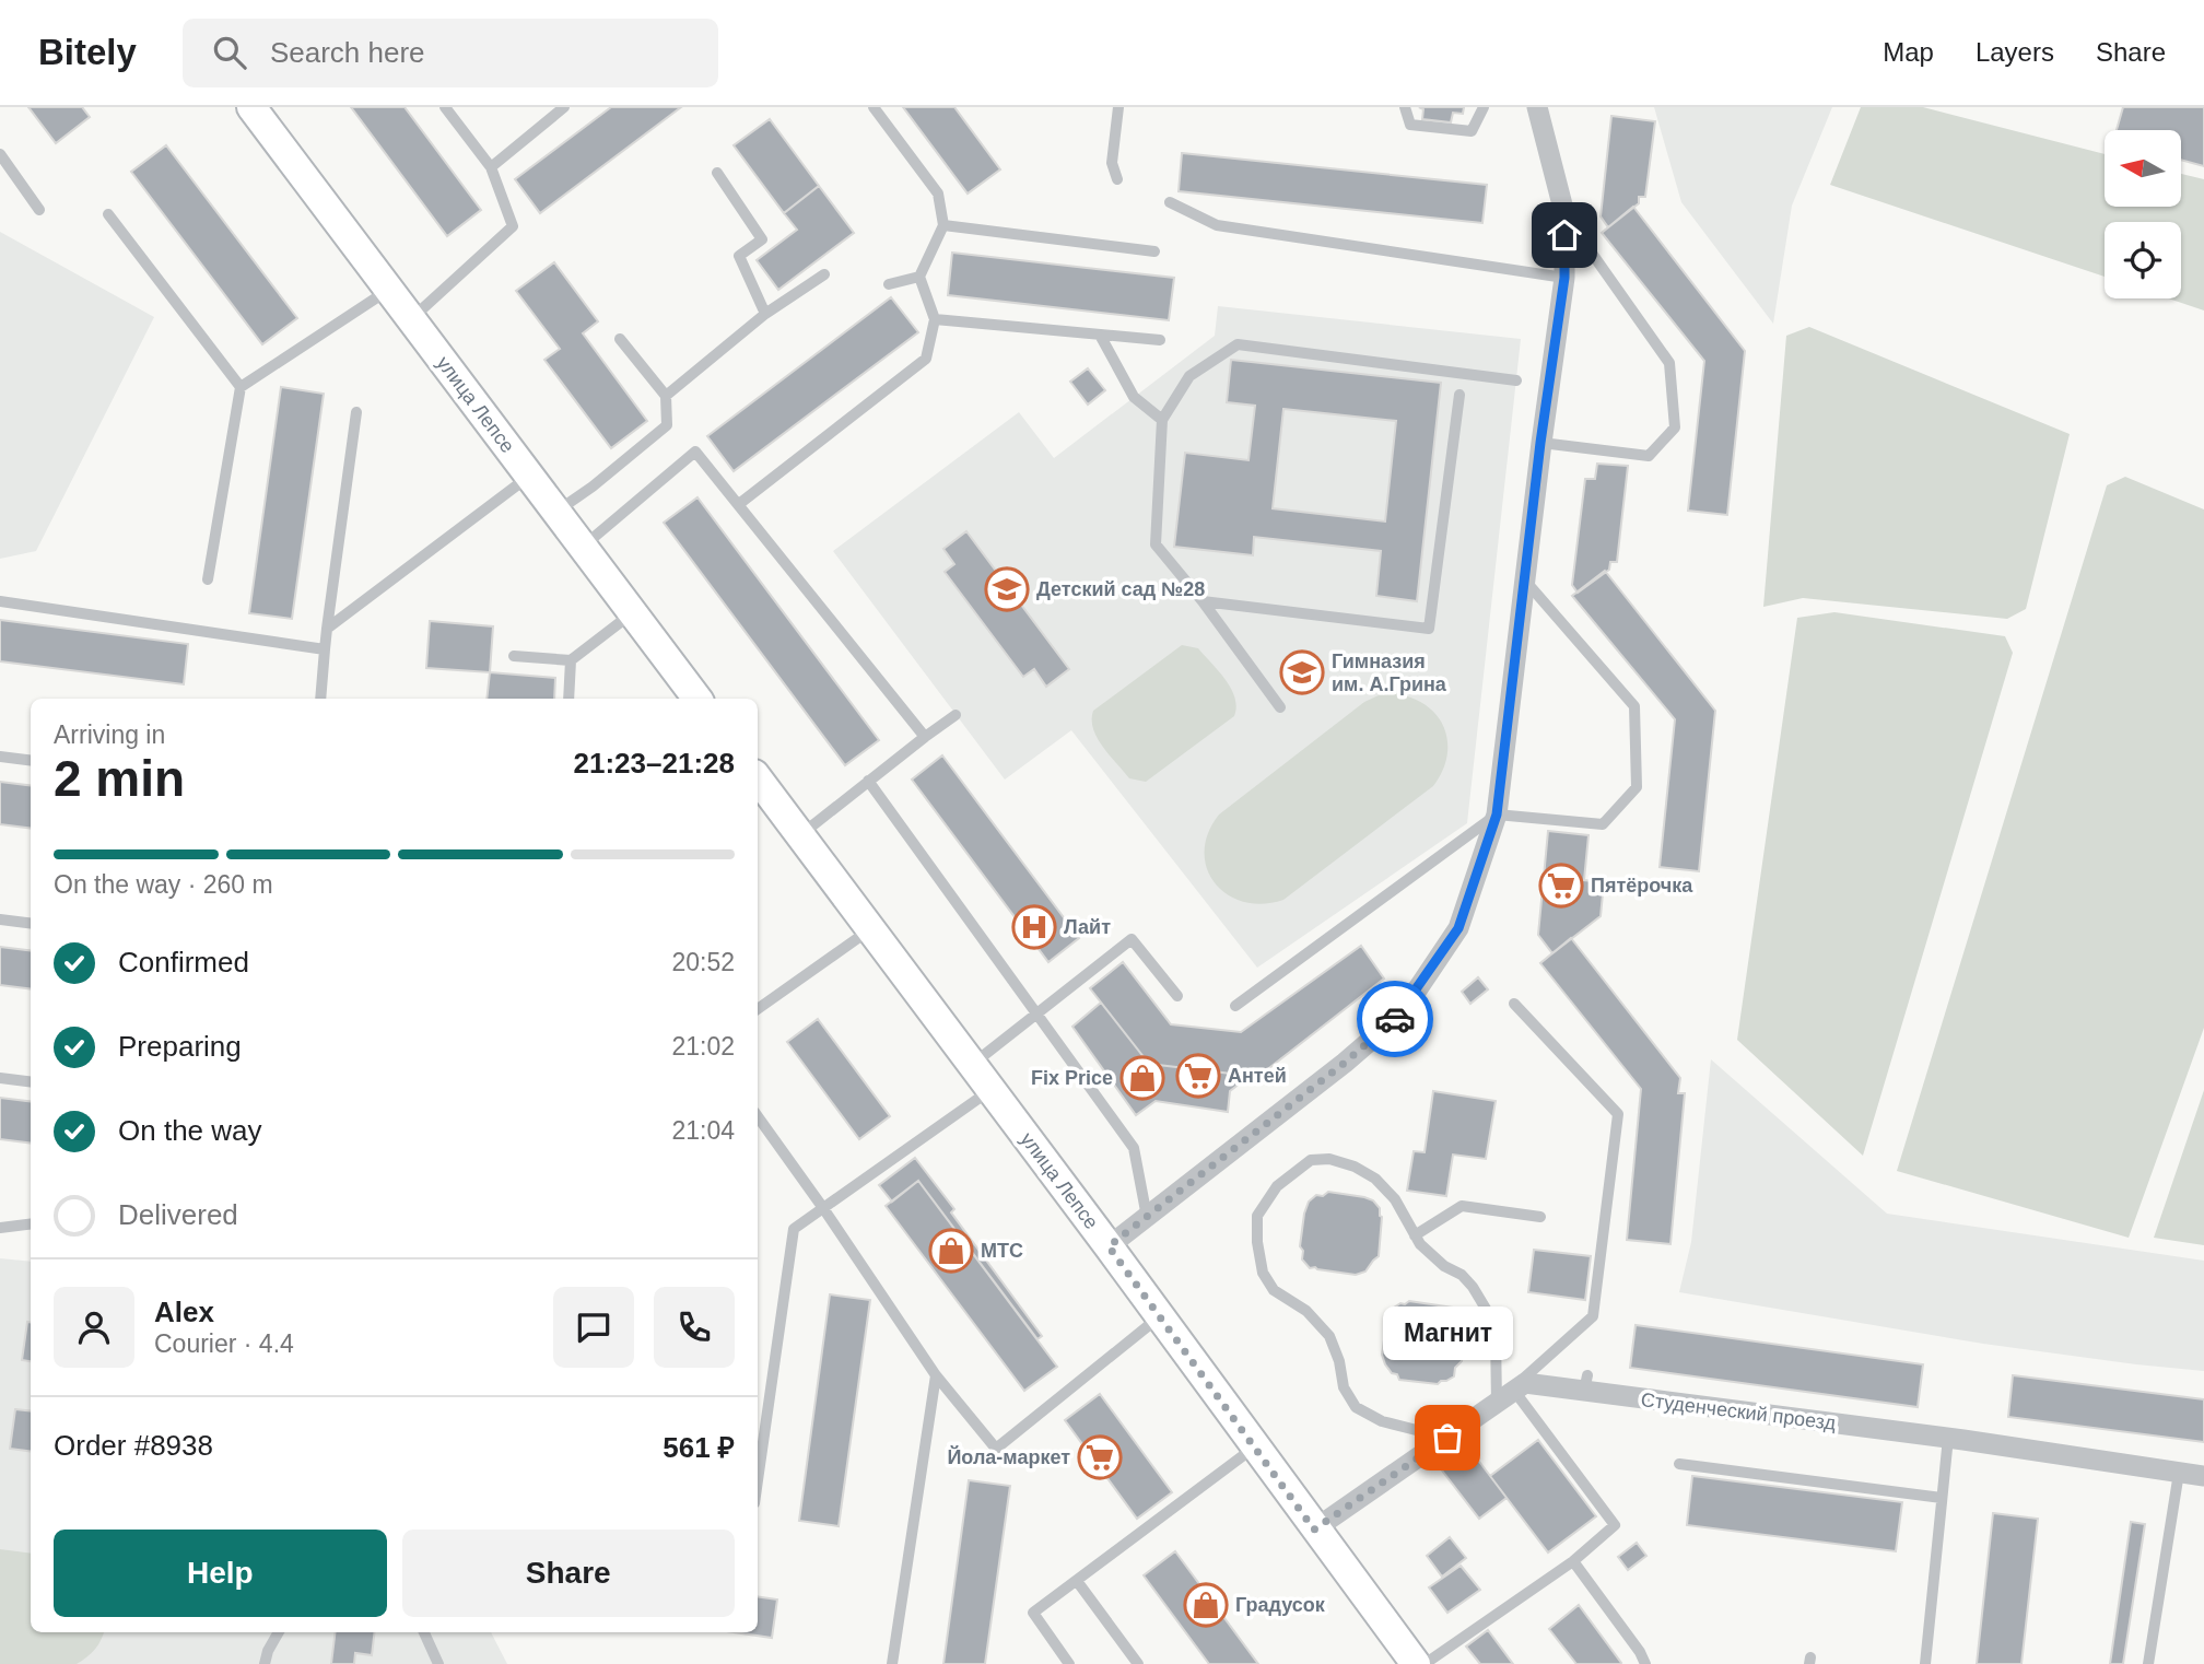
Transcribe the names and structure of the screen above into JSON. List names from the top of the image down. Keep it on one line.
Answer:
{"streets":{"main road":["улица Лепсе"],"street":["Студенческий проезд"]},"crossings":[["улица Лепсе","Студенческий проезд"]],"places":{"school or university":["Детский сад №28","Гимназия им. А.Грина"],"supermarket":["Пятёрочка","Антей","Йола-маркет"],"hospital":["Лайт"],"shop":["Fix Price","МТС","Градусок"],"other":["Магнит"]},"north":"left","page":{"header":"Bitely","search":"Search here","nav":["Map","Layers","Share"],"heading":["2 min","Arriving in","21:23–21:28"],"panel":["Alex","Courier · 4.4","Order #8938","561 ₽"],"bar":"On the way · 260 m","list":[["Confirmed","20:52"],["Preparing","21:02"],["On the way","21:04"],"Delivered"],"bubble":"Магнит","buttons":["Help","Share"]}}
